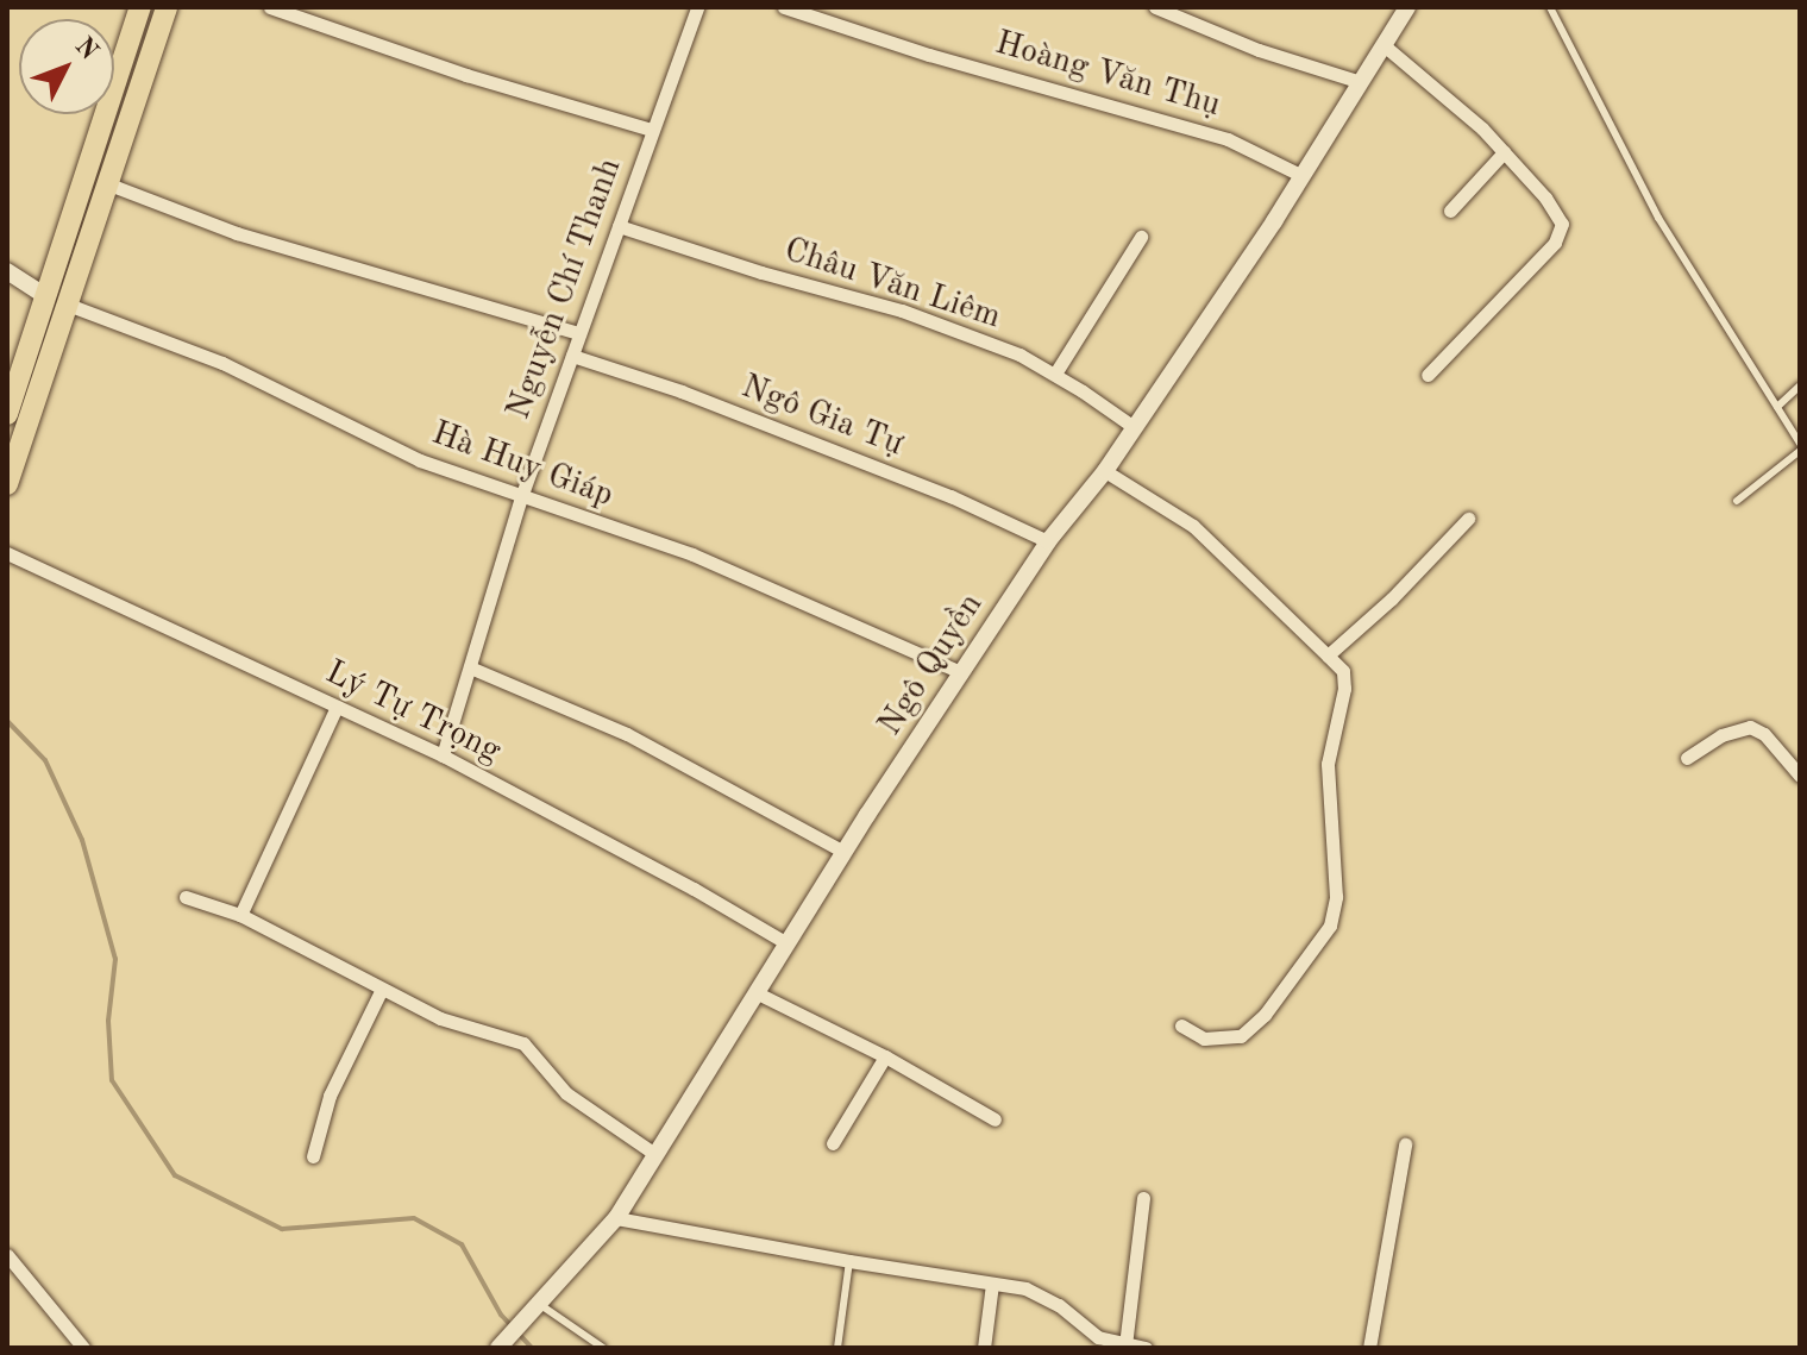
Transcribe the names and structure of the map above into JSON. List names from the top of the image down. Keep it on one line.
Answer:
{"streets":{"street":["Hoàng Văn Thụ","Châu Văn Liêm","Nguyễn Chí Thanh","Ngô Gia Tự","Hà Huy Giáp","Ngô Quyền","Lý Tự Trọng"]},"crossings":[["Hoàng Văn Thụ","Ngô Quyền"],["Châu Văn Liêm","Nguyễn Chí Thanh"],["Châu Văn Liêm","Ngô Quyền"],["Nguyễn Chí Thanh","Ngô Gia Tự"],["Nguyễn Chí Thanh","Hà Huy Giáp"],["Nguyễn Chí Thanh","Lý Tự Trọng"],["Ngô Gia Tự","Ngô Quyền"],["Hà Huy Giáp","Ngô Quyền"],["Ngô Quyền","Lý Tự Trọng"]],"north":"top right"}
